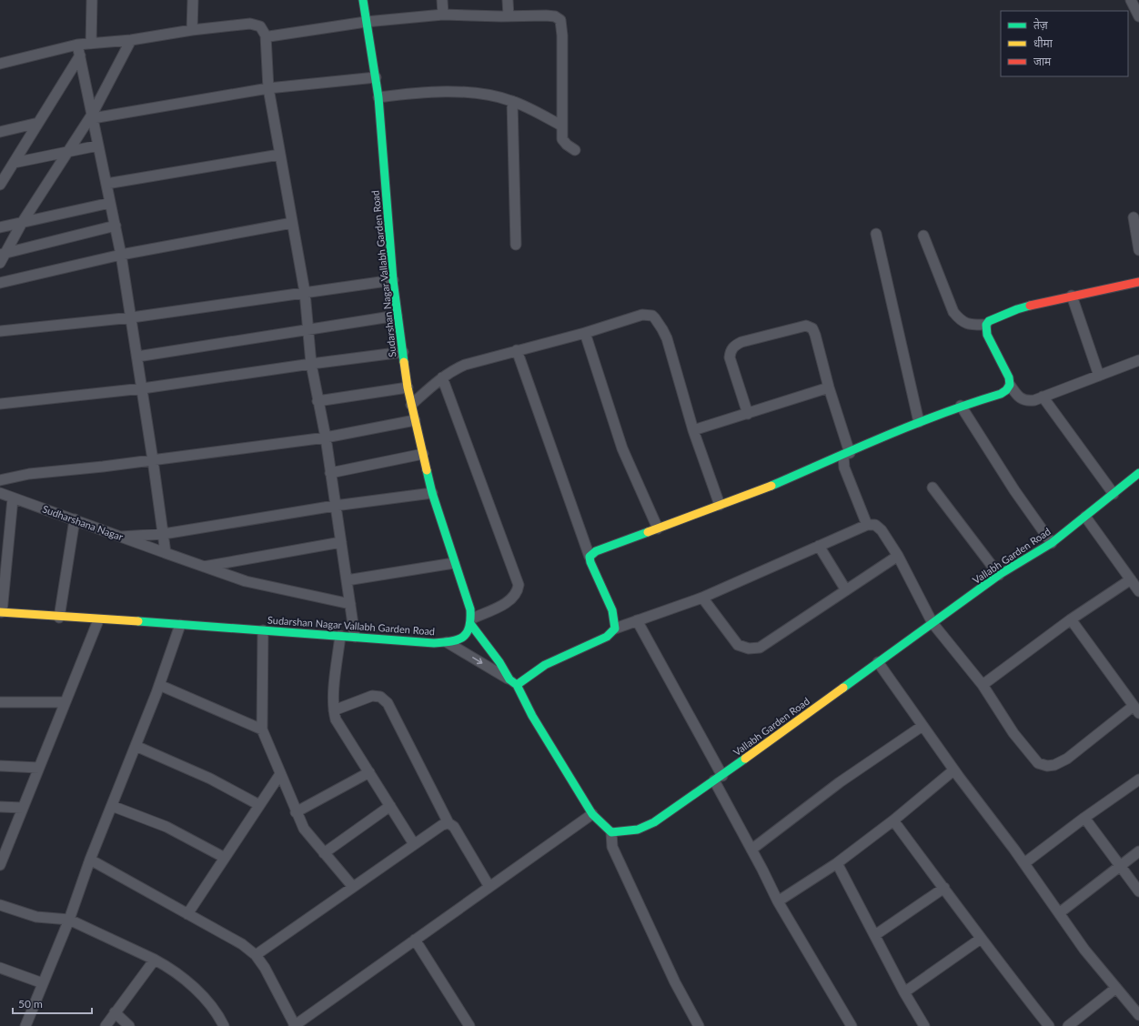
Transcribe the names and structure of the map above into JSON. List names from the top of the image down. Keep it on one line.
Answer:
{"streets":{"street":["Sudarshan Nagar Vallabh Garden Road","Sudharshana Nagar","Vallabh Garden Road"]},"legend":["तेज़","धीमा","जाम"],"scale_bar":"50 m"}
